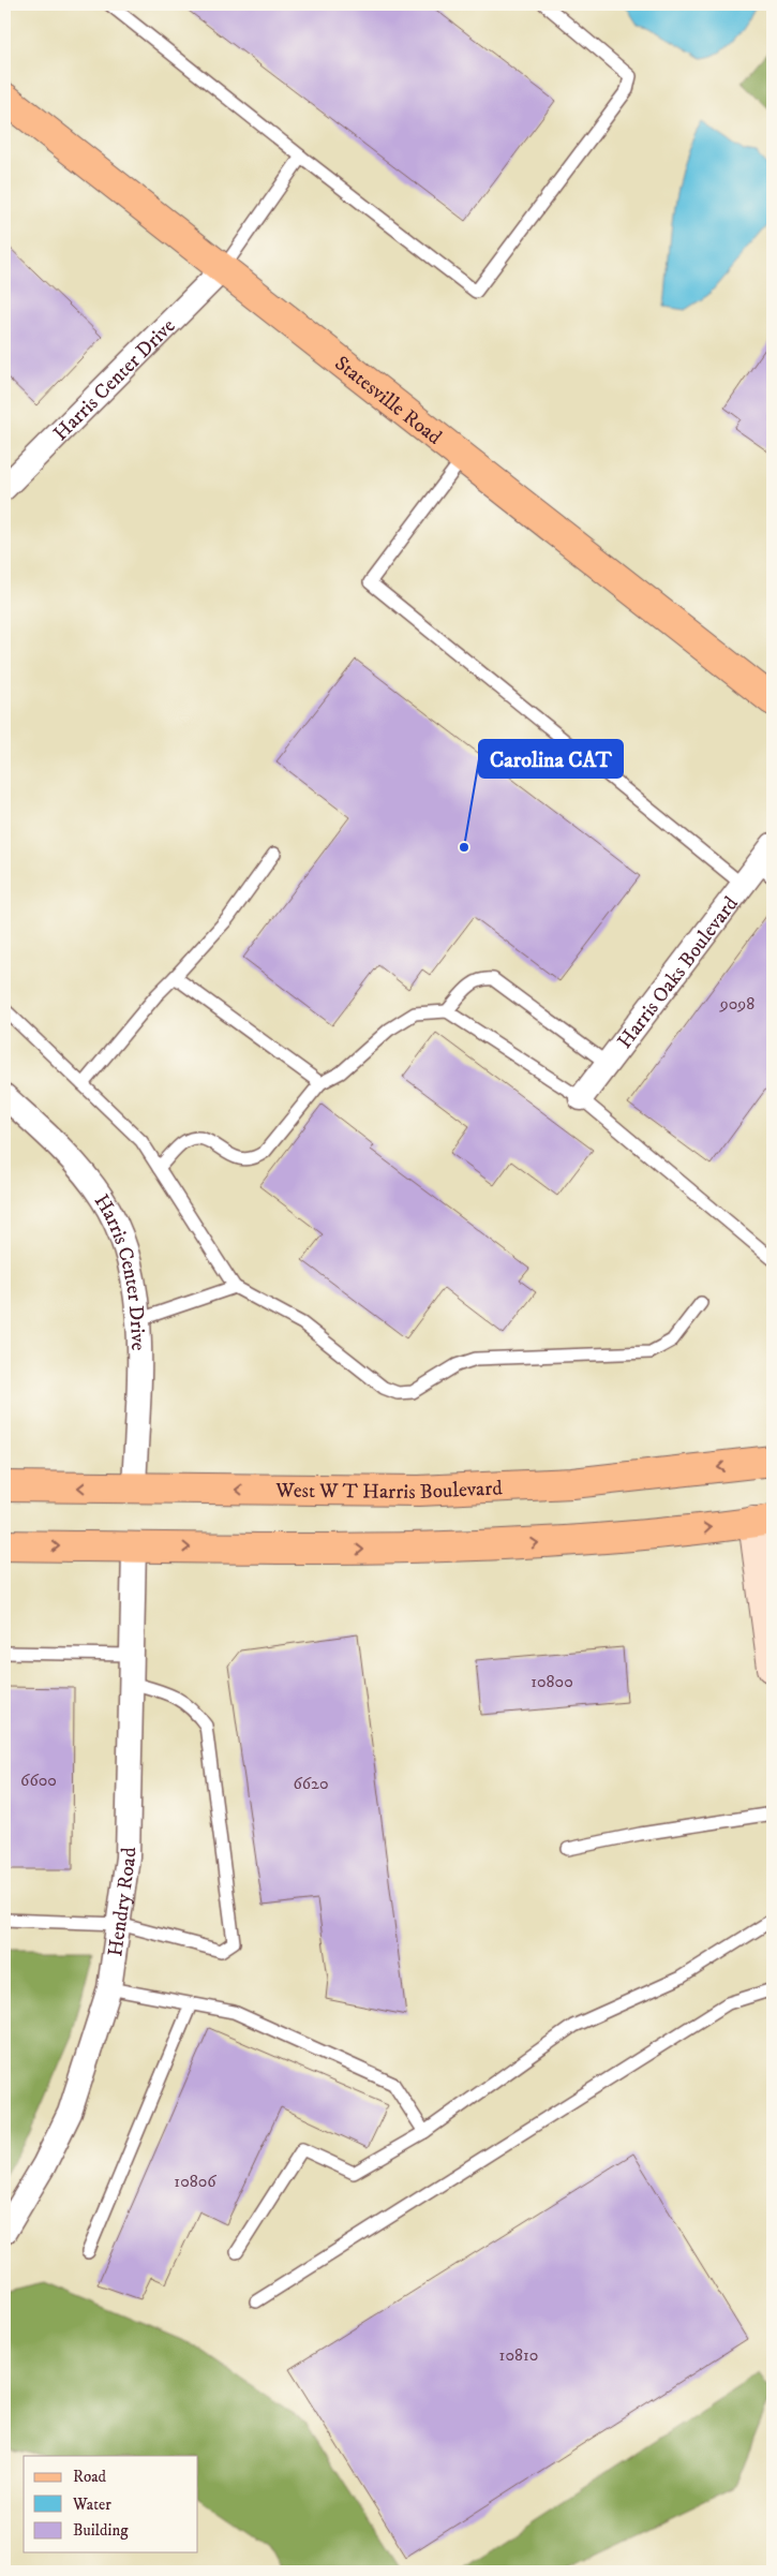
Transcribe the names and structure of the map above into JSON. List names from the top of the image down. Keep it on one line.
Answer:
{"streets":{"main road":["Statesville Road","West W T Harris Boulevard"],"street":["Harris Center Drive","Harris Oaks Boulevard","Hendry Road"]},"crossings":[["Harris Center Drive","Statesville Road"],["Harris Center Drive","West W T Harris Boulevard"]],"places":["Carolina CAT"],"house_numbers":["9098","10800","6600","6620","10806","10810"],"legend":["Road","Water","Building"]}
